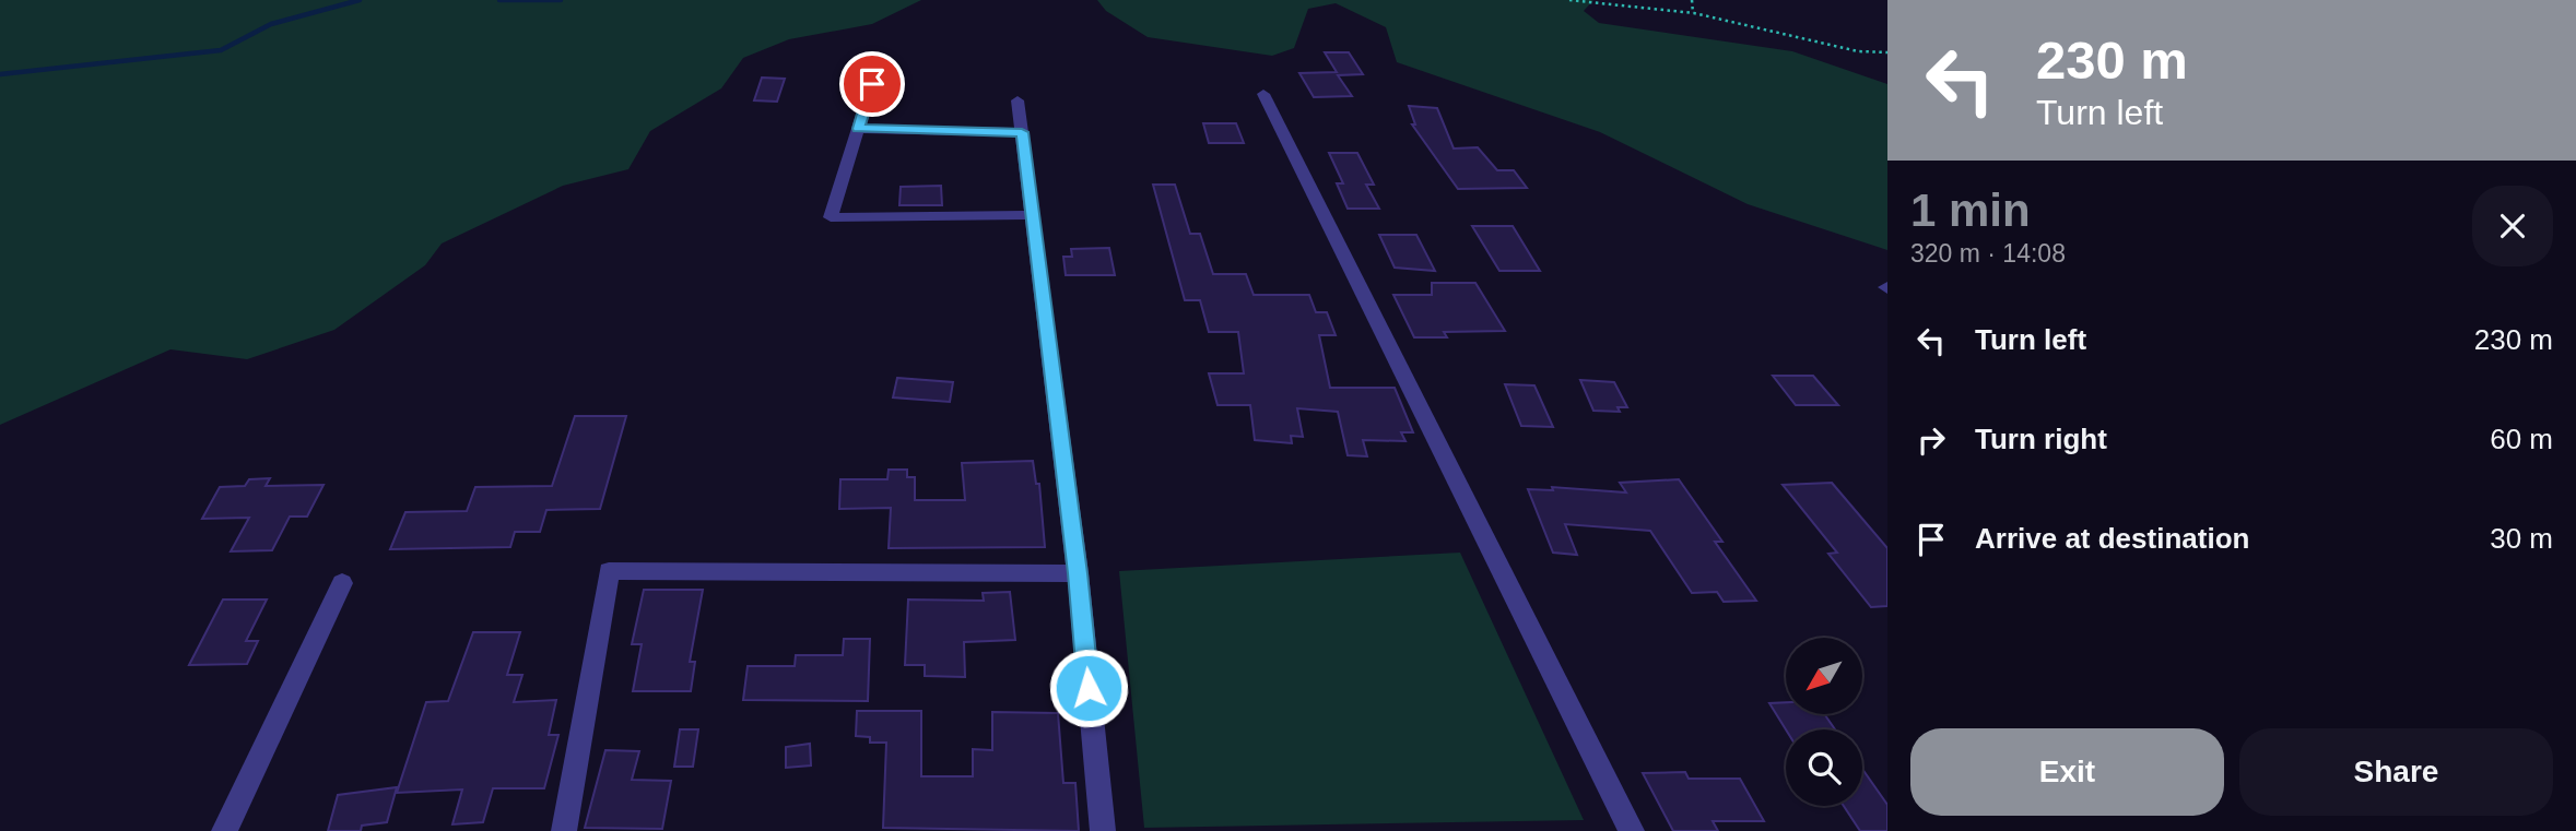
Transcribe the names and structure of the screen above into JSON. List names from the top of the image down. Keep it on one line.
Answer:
{"north":"bottom left","page":{"turn":["230 m","Turn left"],"heading":["1 min","320 m · 14:08"],"list":[{"name":"Turn left","value":"230 m"},{"name":"Turn right","value":"60 m"},{"name":"Arrive at destination","value":"30 m"}],"buttons":["Exit","Share"]}}
